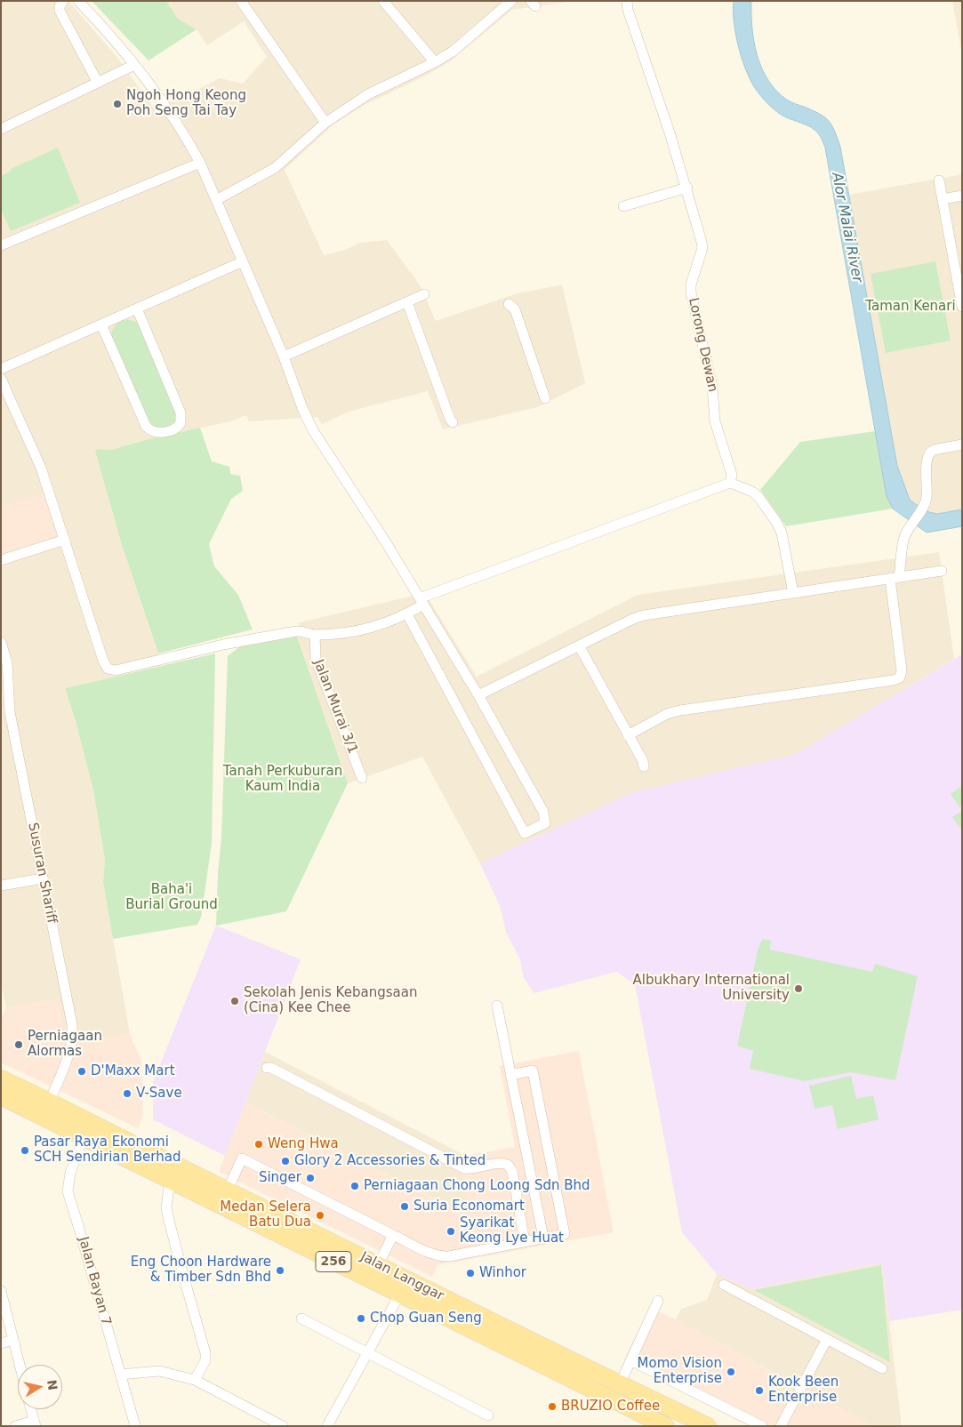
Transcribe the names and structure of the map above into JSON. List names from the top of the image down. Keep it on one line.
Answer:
{"streets":{"main road":["256","Jalan Langgar"],"street":["Lorong Dewan","Jalan Murai 3/1","Susuran Shariff","Jalan Bayan 7"]},"crossings":[["Susuran Shariff","Jalan Langgar"],["Jalan Langgar","Jalan Bayan 7"]],"water":["Alor Malai River"],"parks":["Taman Kenari","Tanah Perkuburan Kaum India","Baha'i Burial Ground"],"places":["Ngoh Hong Keong Poh Seng Tai Tay","Albukhary International University","Sekolah Jenis Kebangsaan (Cina) Kee Chee","Perniagaan Alormas","D'Maxx Mart","V-Save","Weng Hwa","Pasar Raya Ekonomi SCH Sendirian Berhad","Glory 2 Accessories & Tinted","Singer","Perniagaan Chong Loong Sdn Bhd","Suria Economart","Medan Selera Batu Dua","Syarikat Keong Lye Huat","Eng Choon Hardware & Timber Sdn Bhd","Winhor","Chop Guan Seng","Momo Vision Enterprise","Kook Been Enterprise","BRUZIO Coffee"],"north":"right"}
